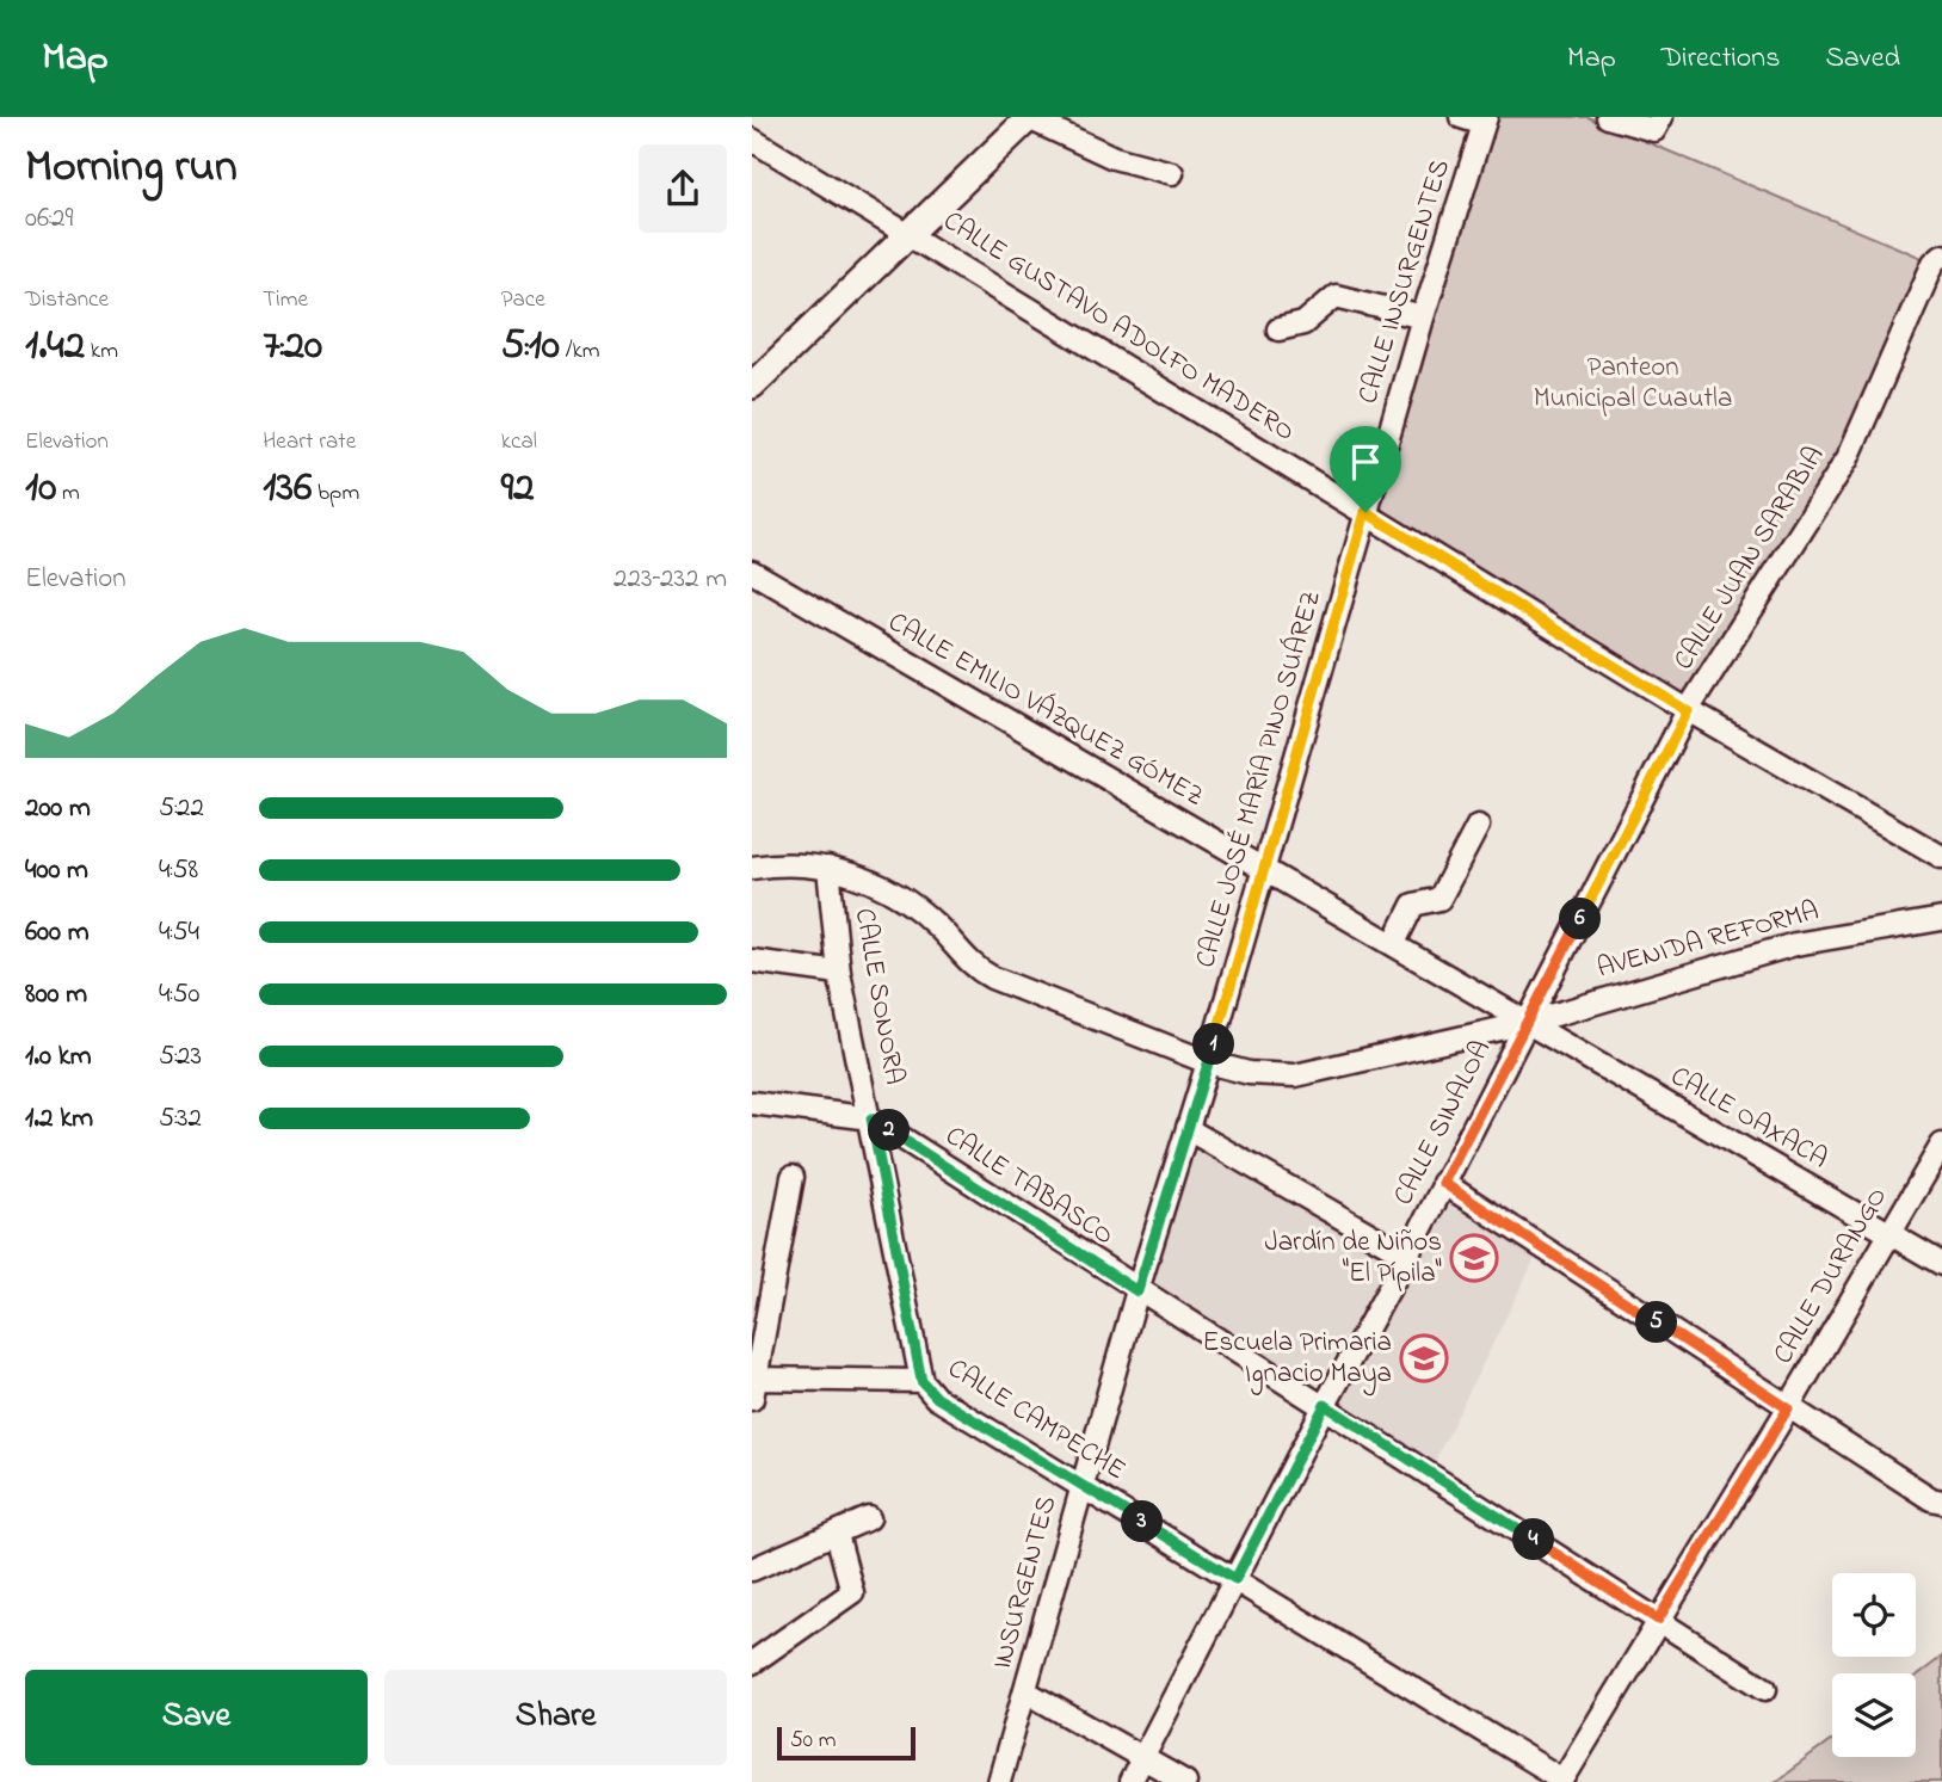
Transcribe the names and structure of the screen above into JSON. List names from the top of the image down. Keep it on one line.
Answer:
{"streets":{"street":["CALLE INSURGENTES","CALLE GUSTAVO ADOLFO MADERO","CALLE JUAN SARABIA","CALLE EMILIO VÁZQUEZ GÓMEZ","CALLE JOSÉ MARÍA PINO SUÁREZ","AVENIDA REFORMA","CALLE SONORA","CALLE OAXACA","CALLE SINALOA","CALLE TABASCO","CALLE DURANGO","CALLE CAMPECHE","INSURGENTES"]},"crossings":[["CALLE INSURGENTES","CALLE GUSTAVO ADOLFO MADERO"],["CALLE INSURGENTES","CALLE JOSÉ MARÍA PINO SUÁREZ"],["CALLE GUSTAVO ADOLFO MADERO","CALLE JUAN SARABIA"],["CALLE GUSTAVO ADOLFO MADERO","CALLE JOSÉ MARÍA PINO SUÁREZ"],["CALLE JUAN SARABIA","CALLE EMILIO VÁZQUEZ GÓMEZ"],["CALLE JUAN SARABIA","AVENIDA REFORMA"],["CALLE JUAN SARABIA","CALLE OAXACA"],["CALLE JUAN SARABIA","CALLE SINALOA"],["CALLE EMILIO VÁZQUEZ GÓMEZ","CALLE JOSÉ MARÍA PINO SUÁREZ"],["CALLE EMILIO VÁZQUEZ GÓMEZ","AVENIDA REFORMA"],["CALLE EMILIO VÁZQUEZ GÓMEZ","CALLE OAXACA"],["CALLE EMILIO VÁZQUEZ GÓMEZ","CALLE SINALOA"],["CALLE JOSÉ MARÍA PINO SUÁREZ","AVENIDA REFORMA"],["CALLE JOSÉ MARÍA PINO SUÁREZ","INSURGENTES"],["AVENIDA REFORMA","CALLE SONORA"],["AVENIDA REFORMA","CALLE OAXACA"],["AVENIDA REFORMA","CALLE SINALOA"],["AVENIDA REFORMA","INSURGENTES"],["CALLE SONORA","CALLE TABASCO"],["CALLE SONORA","CALLE CAMPECHE"],["CALLE OAXACA","CALLE SINALOA"],["CALLE OAXACA","CALLE DURANGO"],["CALLE SINALOA","CALLE TABASCO"],["CALLE SINALOA","CALLE CAMPECHE"],["CALLE TABASCO","CALLE DURANGO"],["CALLE TABASCO","INSURGENTES"],["CALLE DURANGO","CALLE CAMPECHE"],["CALLE CAMPECHE","INSURGENTES"]],"parks":["Panteon Municipal Cuautla"],"places":{"school or university":["Jardín de Niños \"El Pípila\"","Escuela Primaria Ignacio Maya"]},"scale_bar":"50 m","page":{"header":"Map","nav":["Map","Directions","Saved"],"heading":["Morning run","06:29"],"stats":[["Distance","1.42 km"],["Time","7:20"],["Pace","5:10 /km"],["Elevation","10 m"],["Heart rate","136 bpm"],["kcal","92"]],"chart":["Elevation","223–232 m"],"list":[{"name":"200 m","note":"5:22"},{"name":"400 m","note":"4:58"},{"name":"600 m","note":"4:54"},{"name":"800 m","note":"4:50"},{"name":"1.0 km","note":"5:23"},{"name":"1.2 km","note":"5:32"}],"pins":["6","1","2","5","3","4"],"buttons":["Save","Share"],"scale":"50 m"}}
